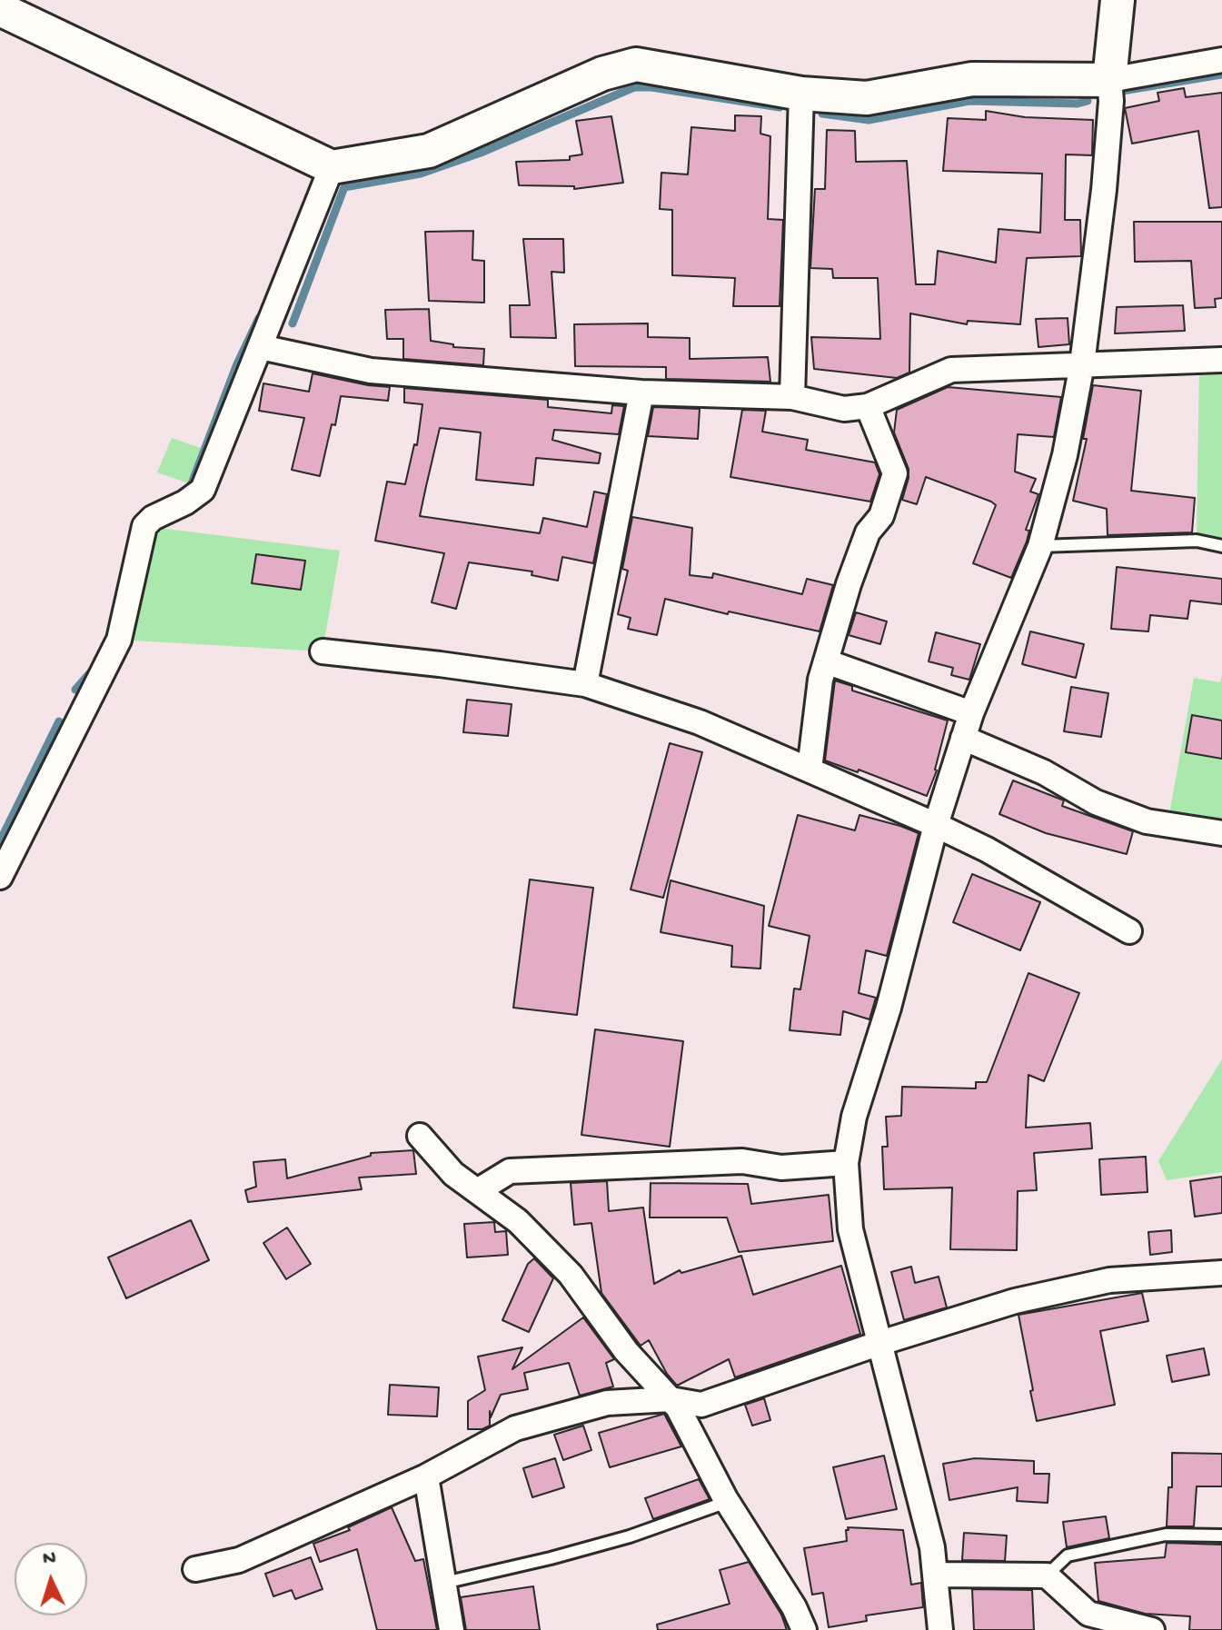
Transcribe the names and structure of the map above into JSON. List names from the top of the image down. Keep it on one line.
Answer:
{"north":"top"}
